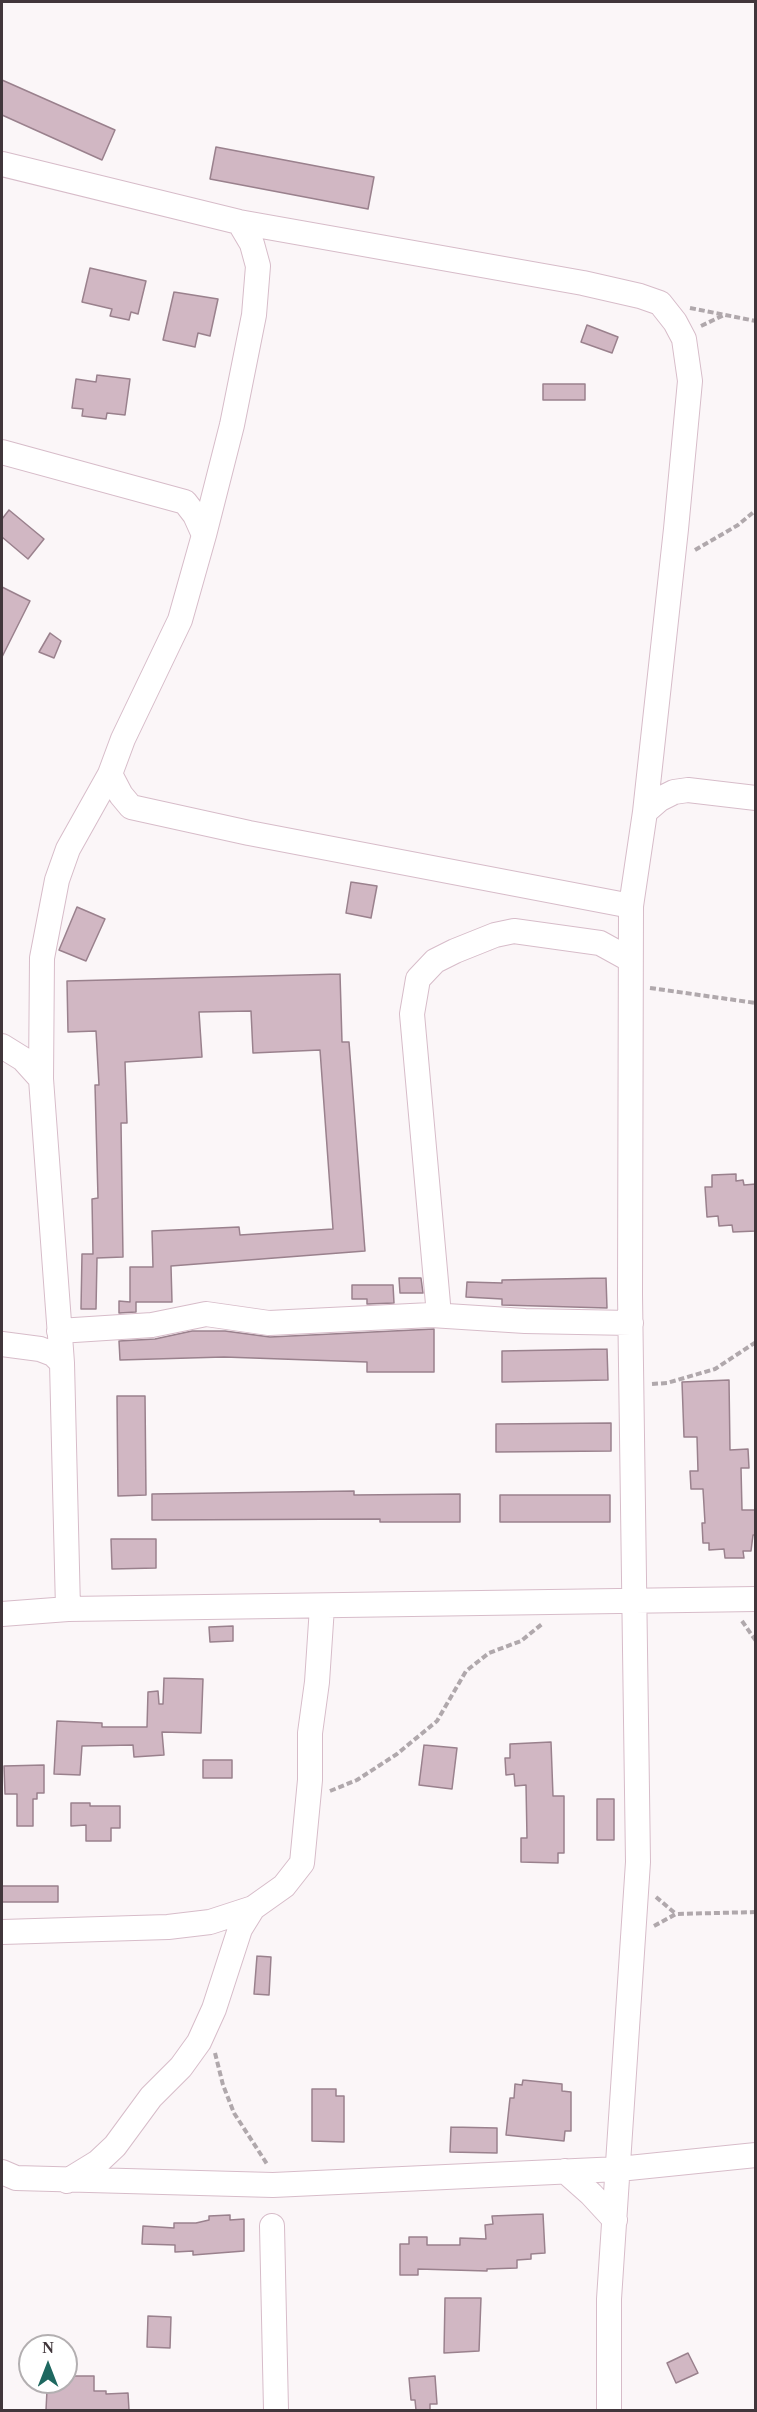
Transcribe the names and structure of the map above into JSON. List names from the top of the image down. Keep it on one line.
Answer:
{"north":"top"}
